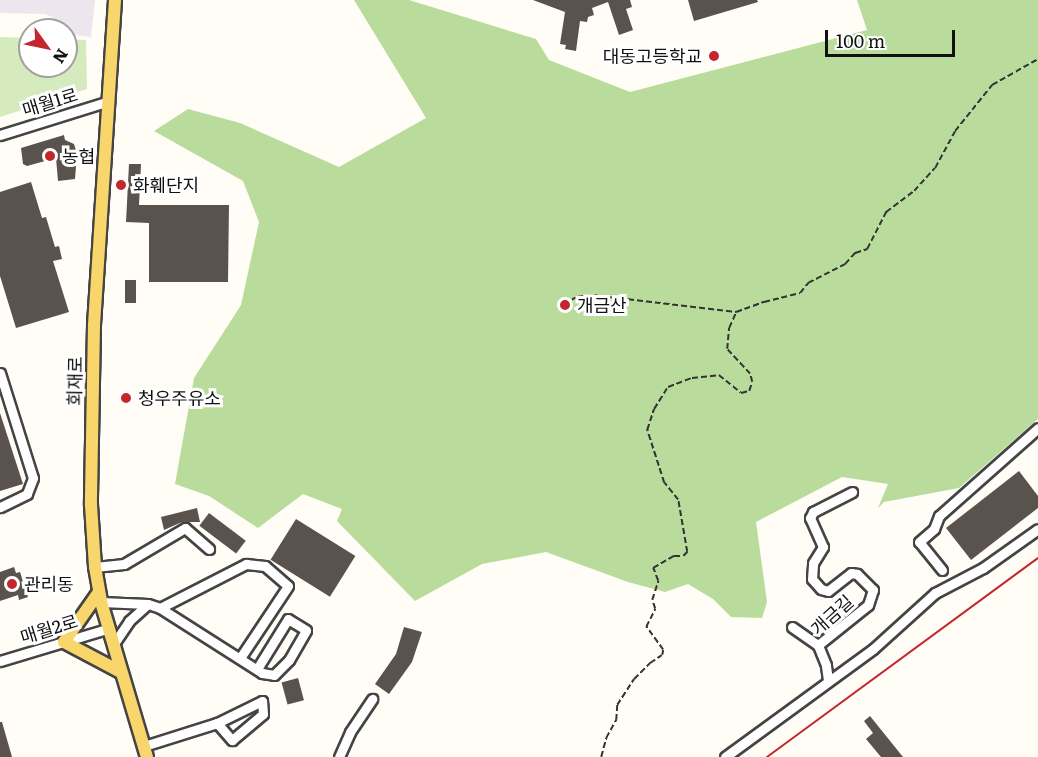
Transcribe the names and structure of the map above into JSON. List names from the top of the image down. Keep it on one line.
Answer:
{"streets":{"main road":["회재로"],"street":["매월1로","개금길","매월2로"]},"crossings":[["매월1로","회재로"],["회재로","매월2로"]],"places":["대동고등학교","농협","화훼단지","개금산","청우주유소","관리동"],"scale_bar":"100 m","north":"bottom right"}
